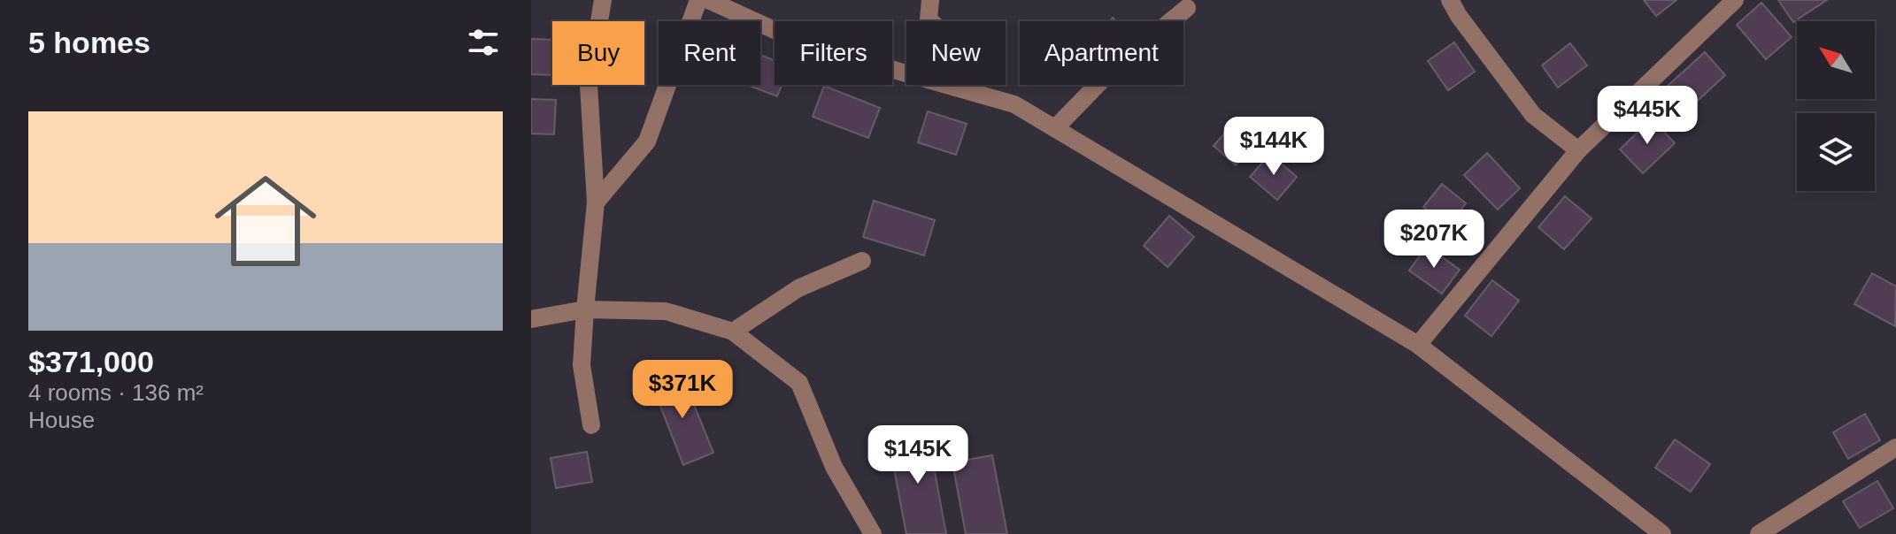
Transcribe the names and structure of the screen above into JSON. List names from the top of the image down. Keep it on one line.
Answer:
{"north":"top left","page":{"heading":"5 homes","chip":["Buy","Rent","Filters","New","Apartment"],"list":[{"name":"$371,000","note":"4 rooms · 136 m² · House"}],"price":["$445K","$144K","$207K","$371K","$145K"]}}
